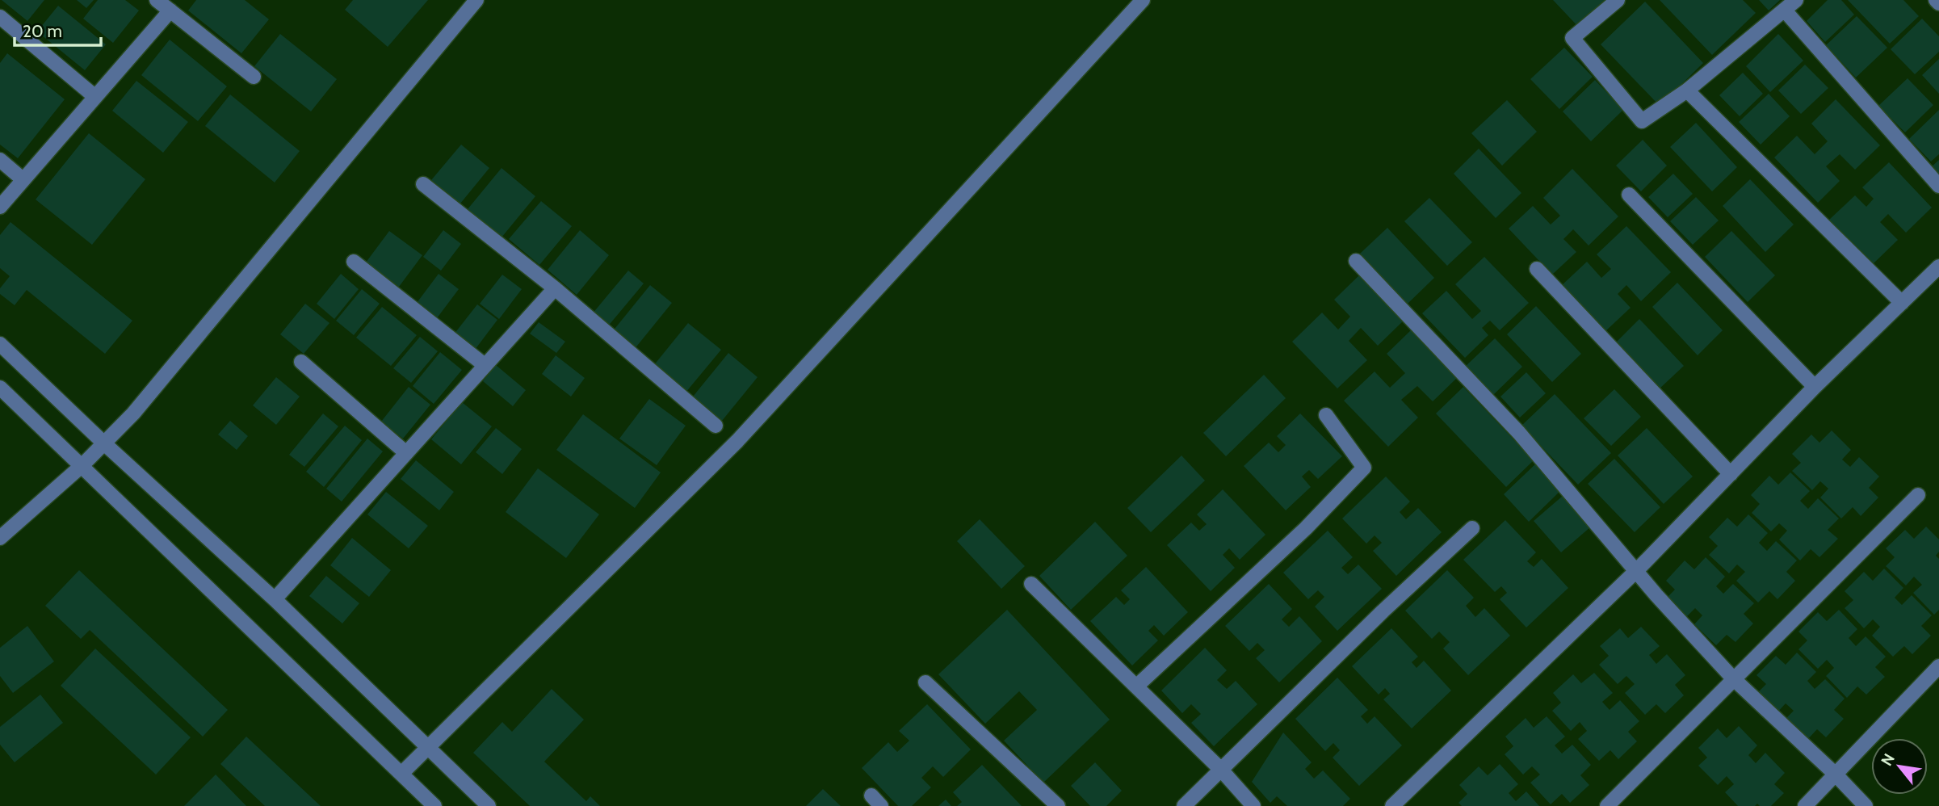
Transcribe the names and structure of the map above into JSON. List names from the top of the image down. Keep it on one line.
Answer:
{"scale_bar":"20 m","north":"top left"}
